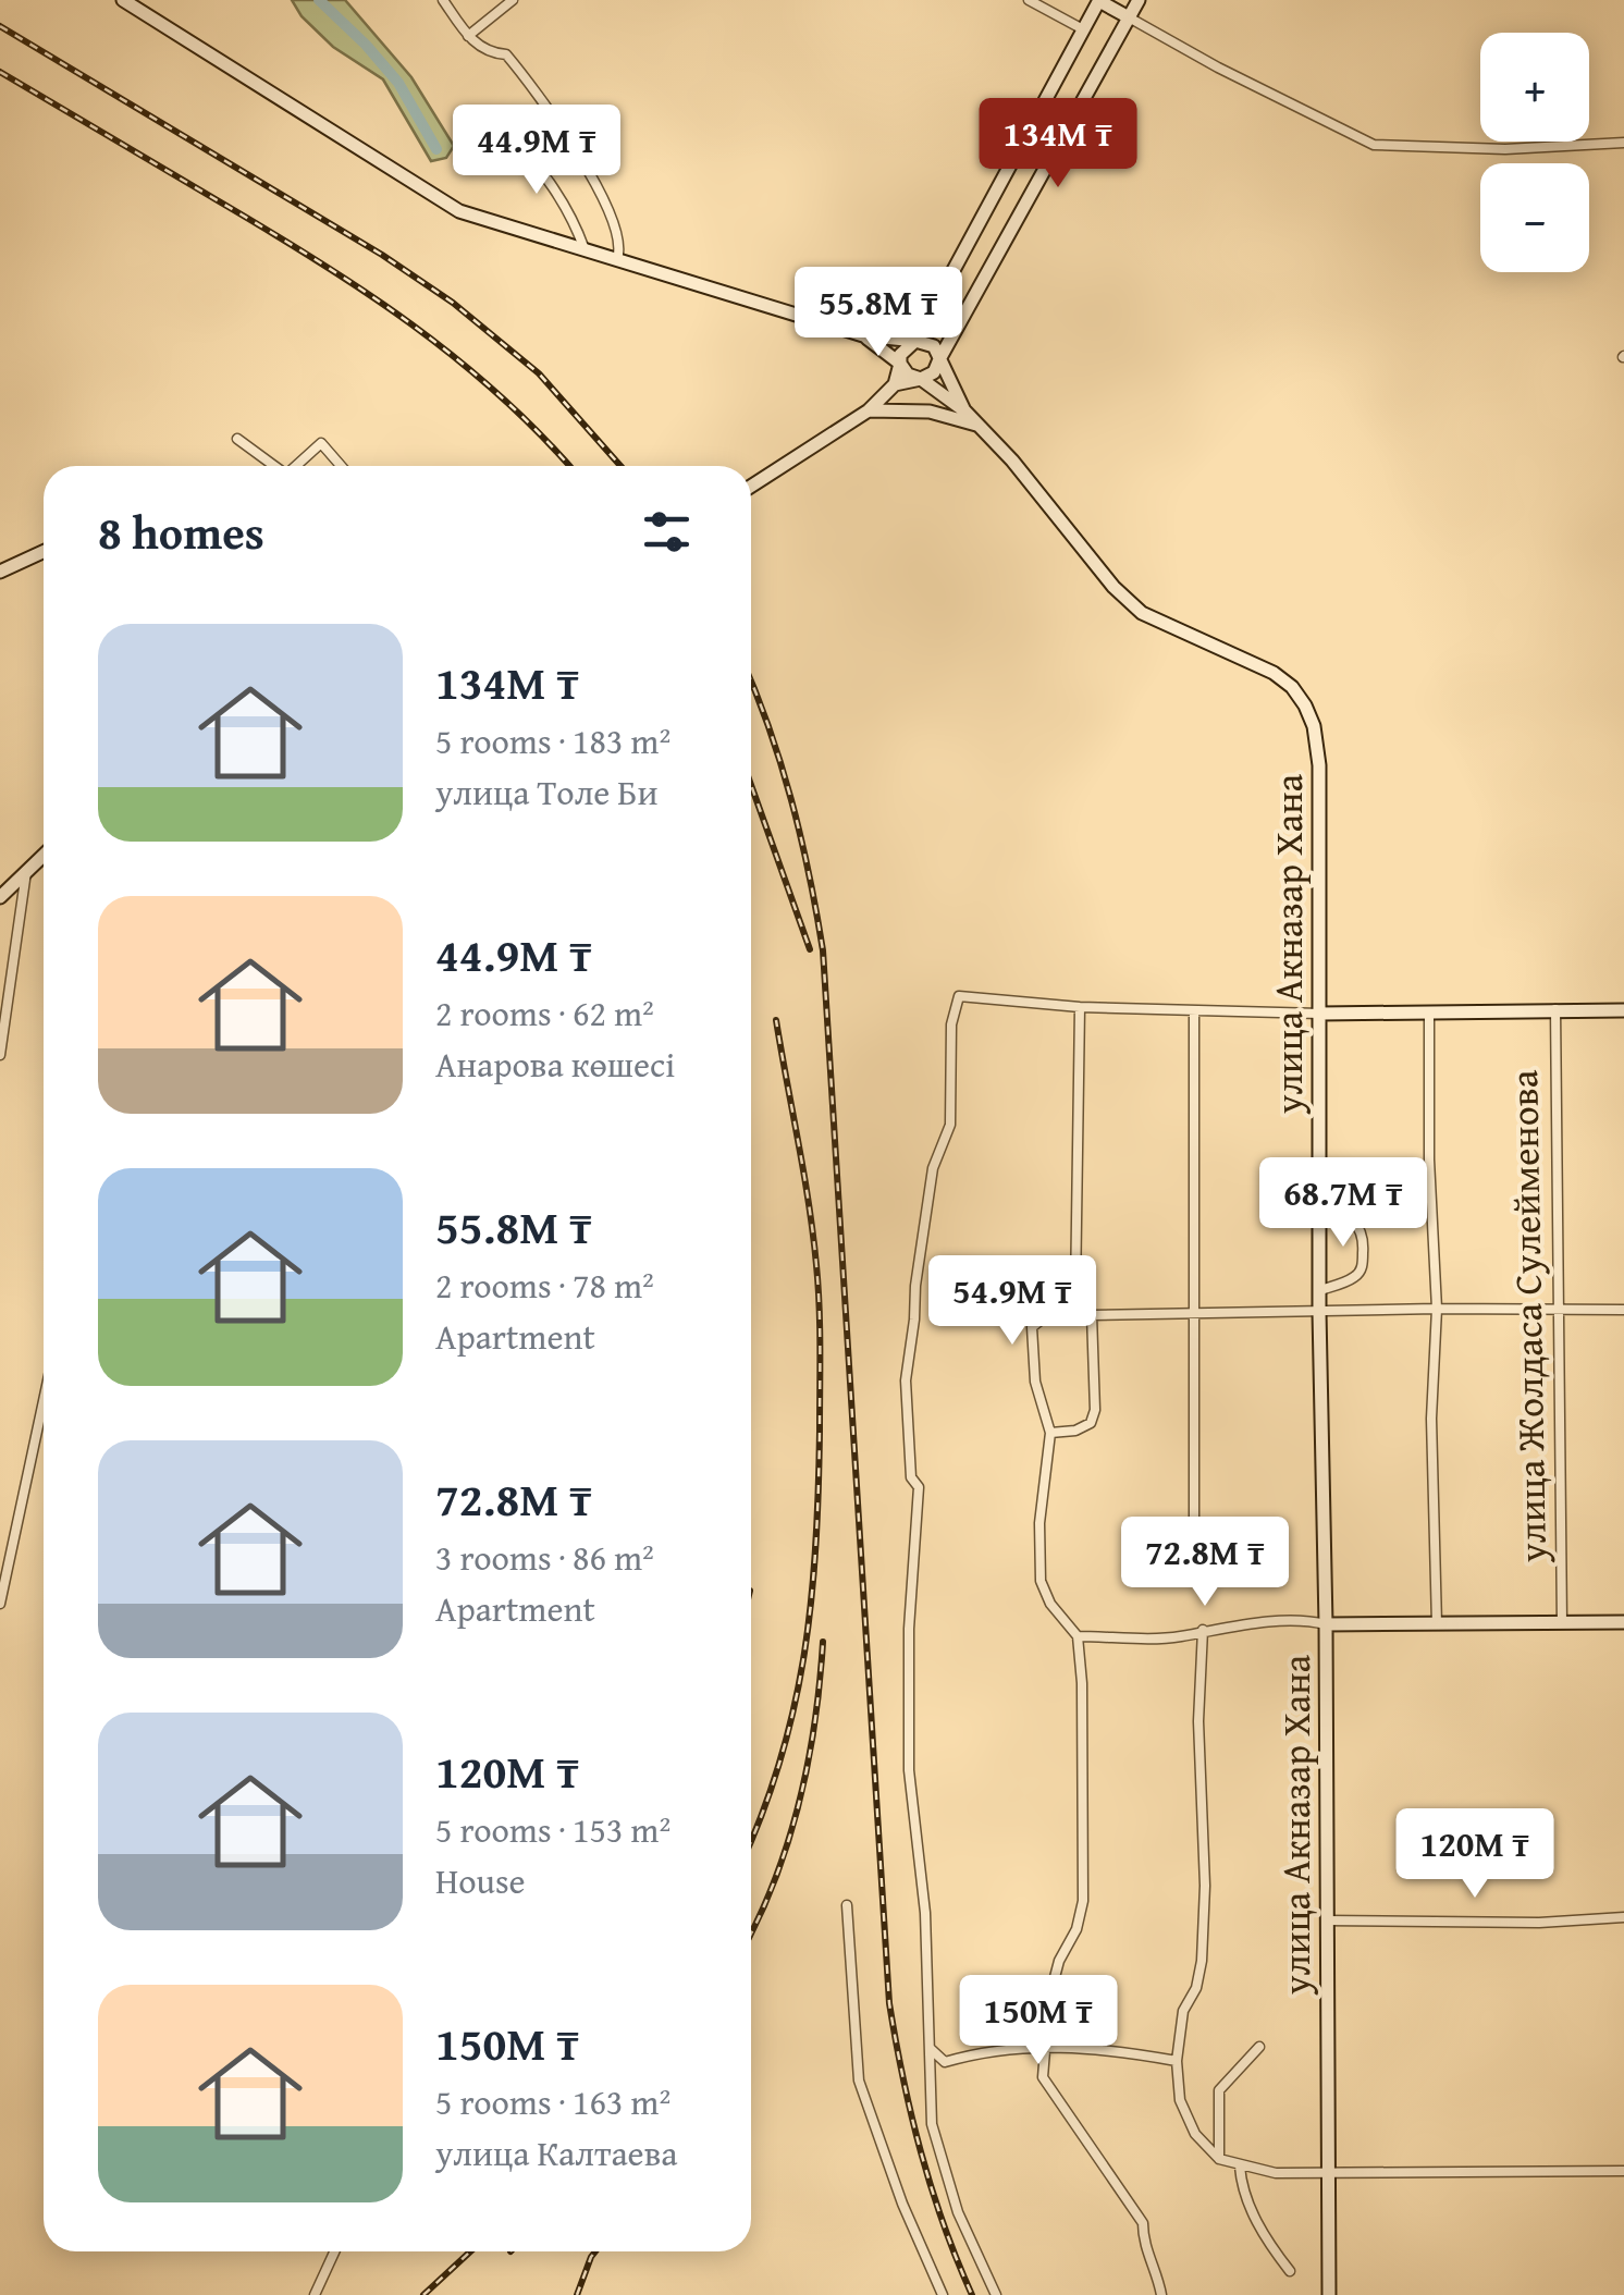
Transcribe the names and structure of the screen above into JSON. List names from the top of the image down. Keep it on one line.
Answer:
{"streets":{"main road":["улица Акназар Хана"],"street":["улица Жолдаса Сулейменова"]},"page":{"map_buttons":["+","−"],"price":["134M ₸","44.9M ₸","55.8M ₸","68.7M ₸","54.9M ₸","72.8M ₸","120M ₸","150M ₸"],"heading":"8 homes","list":[{"name":"134M ₸","note":"5 rooms · 183 m² · улица Толе Би"},{"name":"44.9M ₸","note":"2 rooms · 62 m² · Анарова көшесі"},{"name":"55.8M ₸","note":"2 rooms · 78 m² · Apartment"},{"name":"72.8M ₸","note":"3 rooms · 86 m² · Apartment"},{"name":"120M ₸","note":"5 rooms · 153 m² · House"},{"name":"150M ₸","note":"5 rooms · 163 m² · улица Калтаева"}]}}
